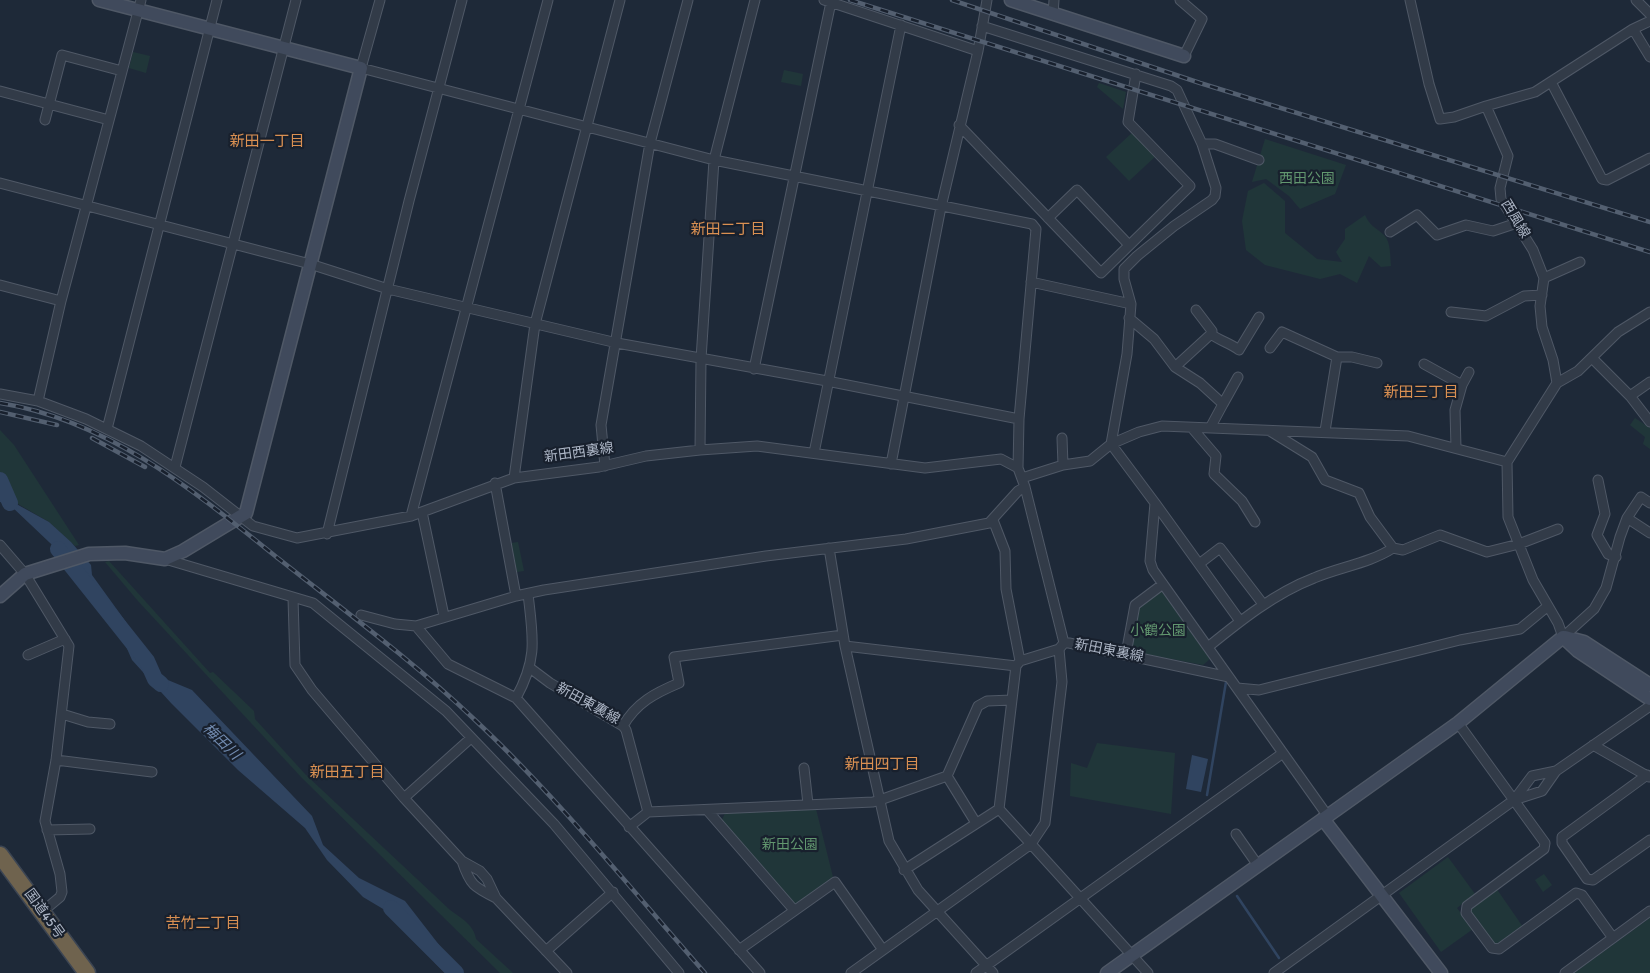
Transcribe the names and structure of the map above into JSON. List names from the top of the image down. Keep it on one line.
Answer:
{"streets":{"highway":["国道45号"],"street":["西風線","新田西裏線","新田東裏線"]},"districts":["新田一丁目","新田二丁目","新田三丁目","新田四丁目","新田五丁目","苦竹二丁目"],"water":["梅田川"],"parks":["西田公園","小鶴公園","新田公園"]}
